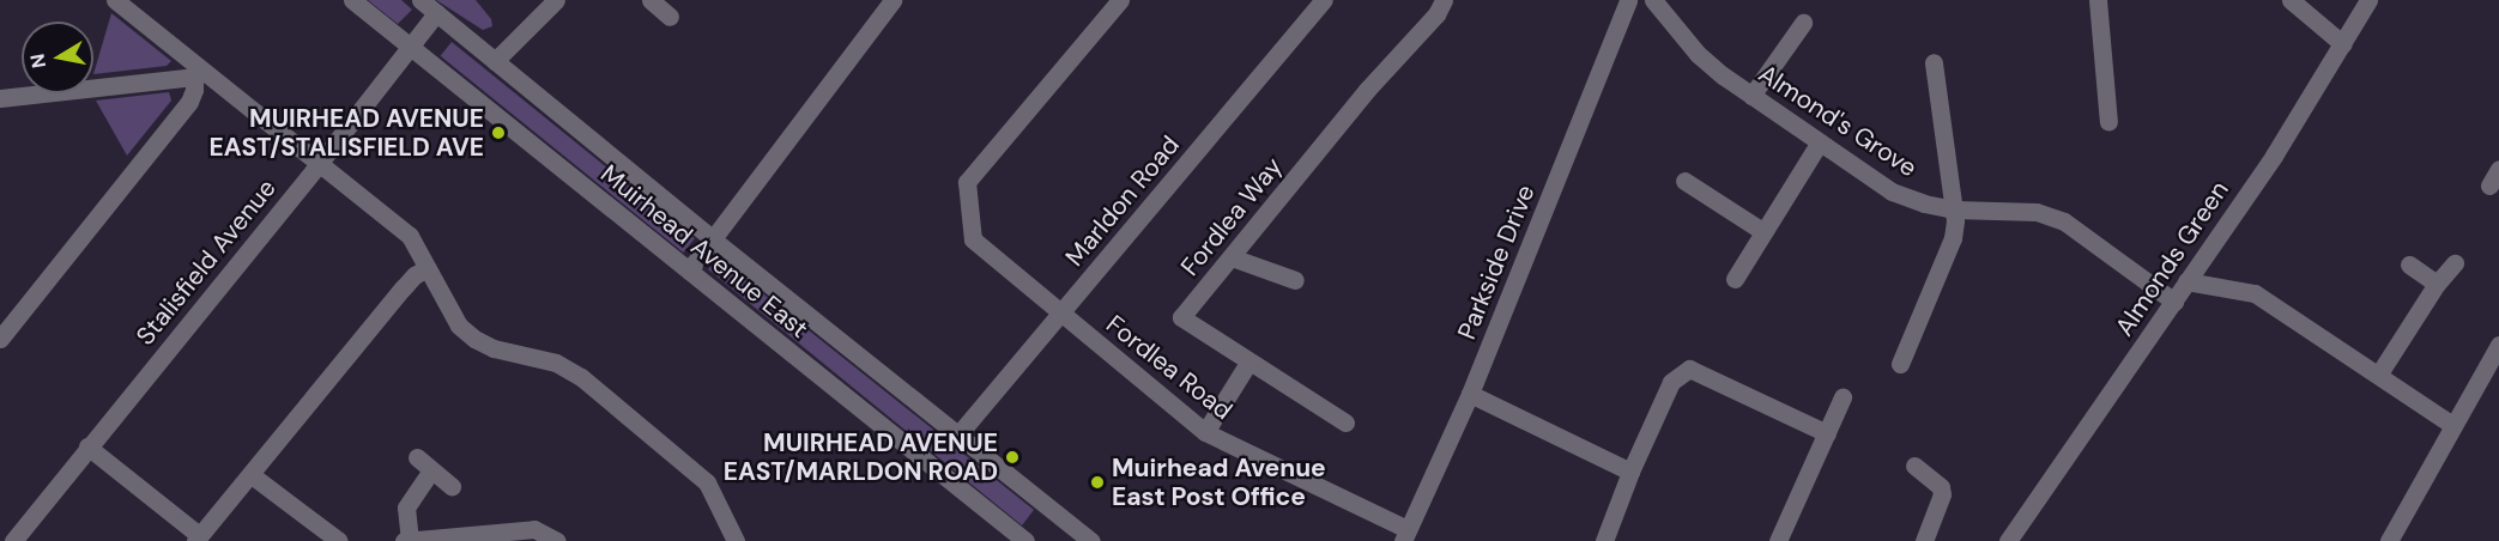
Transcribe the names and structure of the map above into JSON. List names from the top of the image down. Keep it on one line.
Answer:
{"streets":{"street":["Almond's Grove","Marldon Road","Fordlea Way","Muirhead Avenue East","Almonds Green","Stalisfield Avenue","Parkside Drive","Fordlea Road"]},"crossings":[["Almond's Grove","Almonds Green"],["Marldon Road","Muirhead Avenue East"],["Marldon Road","Fordlea Road"],["Muirhead Avenue East","Stalisfield Avenue"],["Parkside Drive","Fordlea Road"]],"places":["MUIRHEAD AVENUE EAST/STALISFIELD AVE","MUIRHEAD AVENUE EAST/MARLDON ROAD","Muirhead Avenue East Post Office"],"north":"left"}
